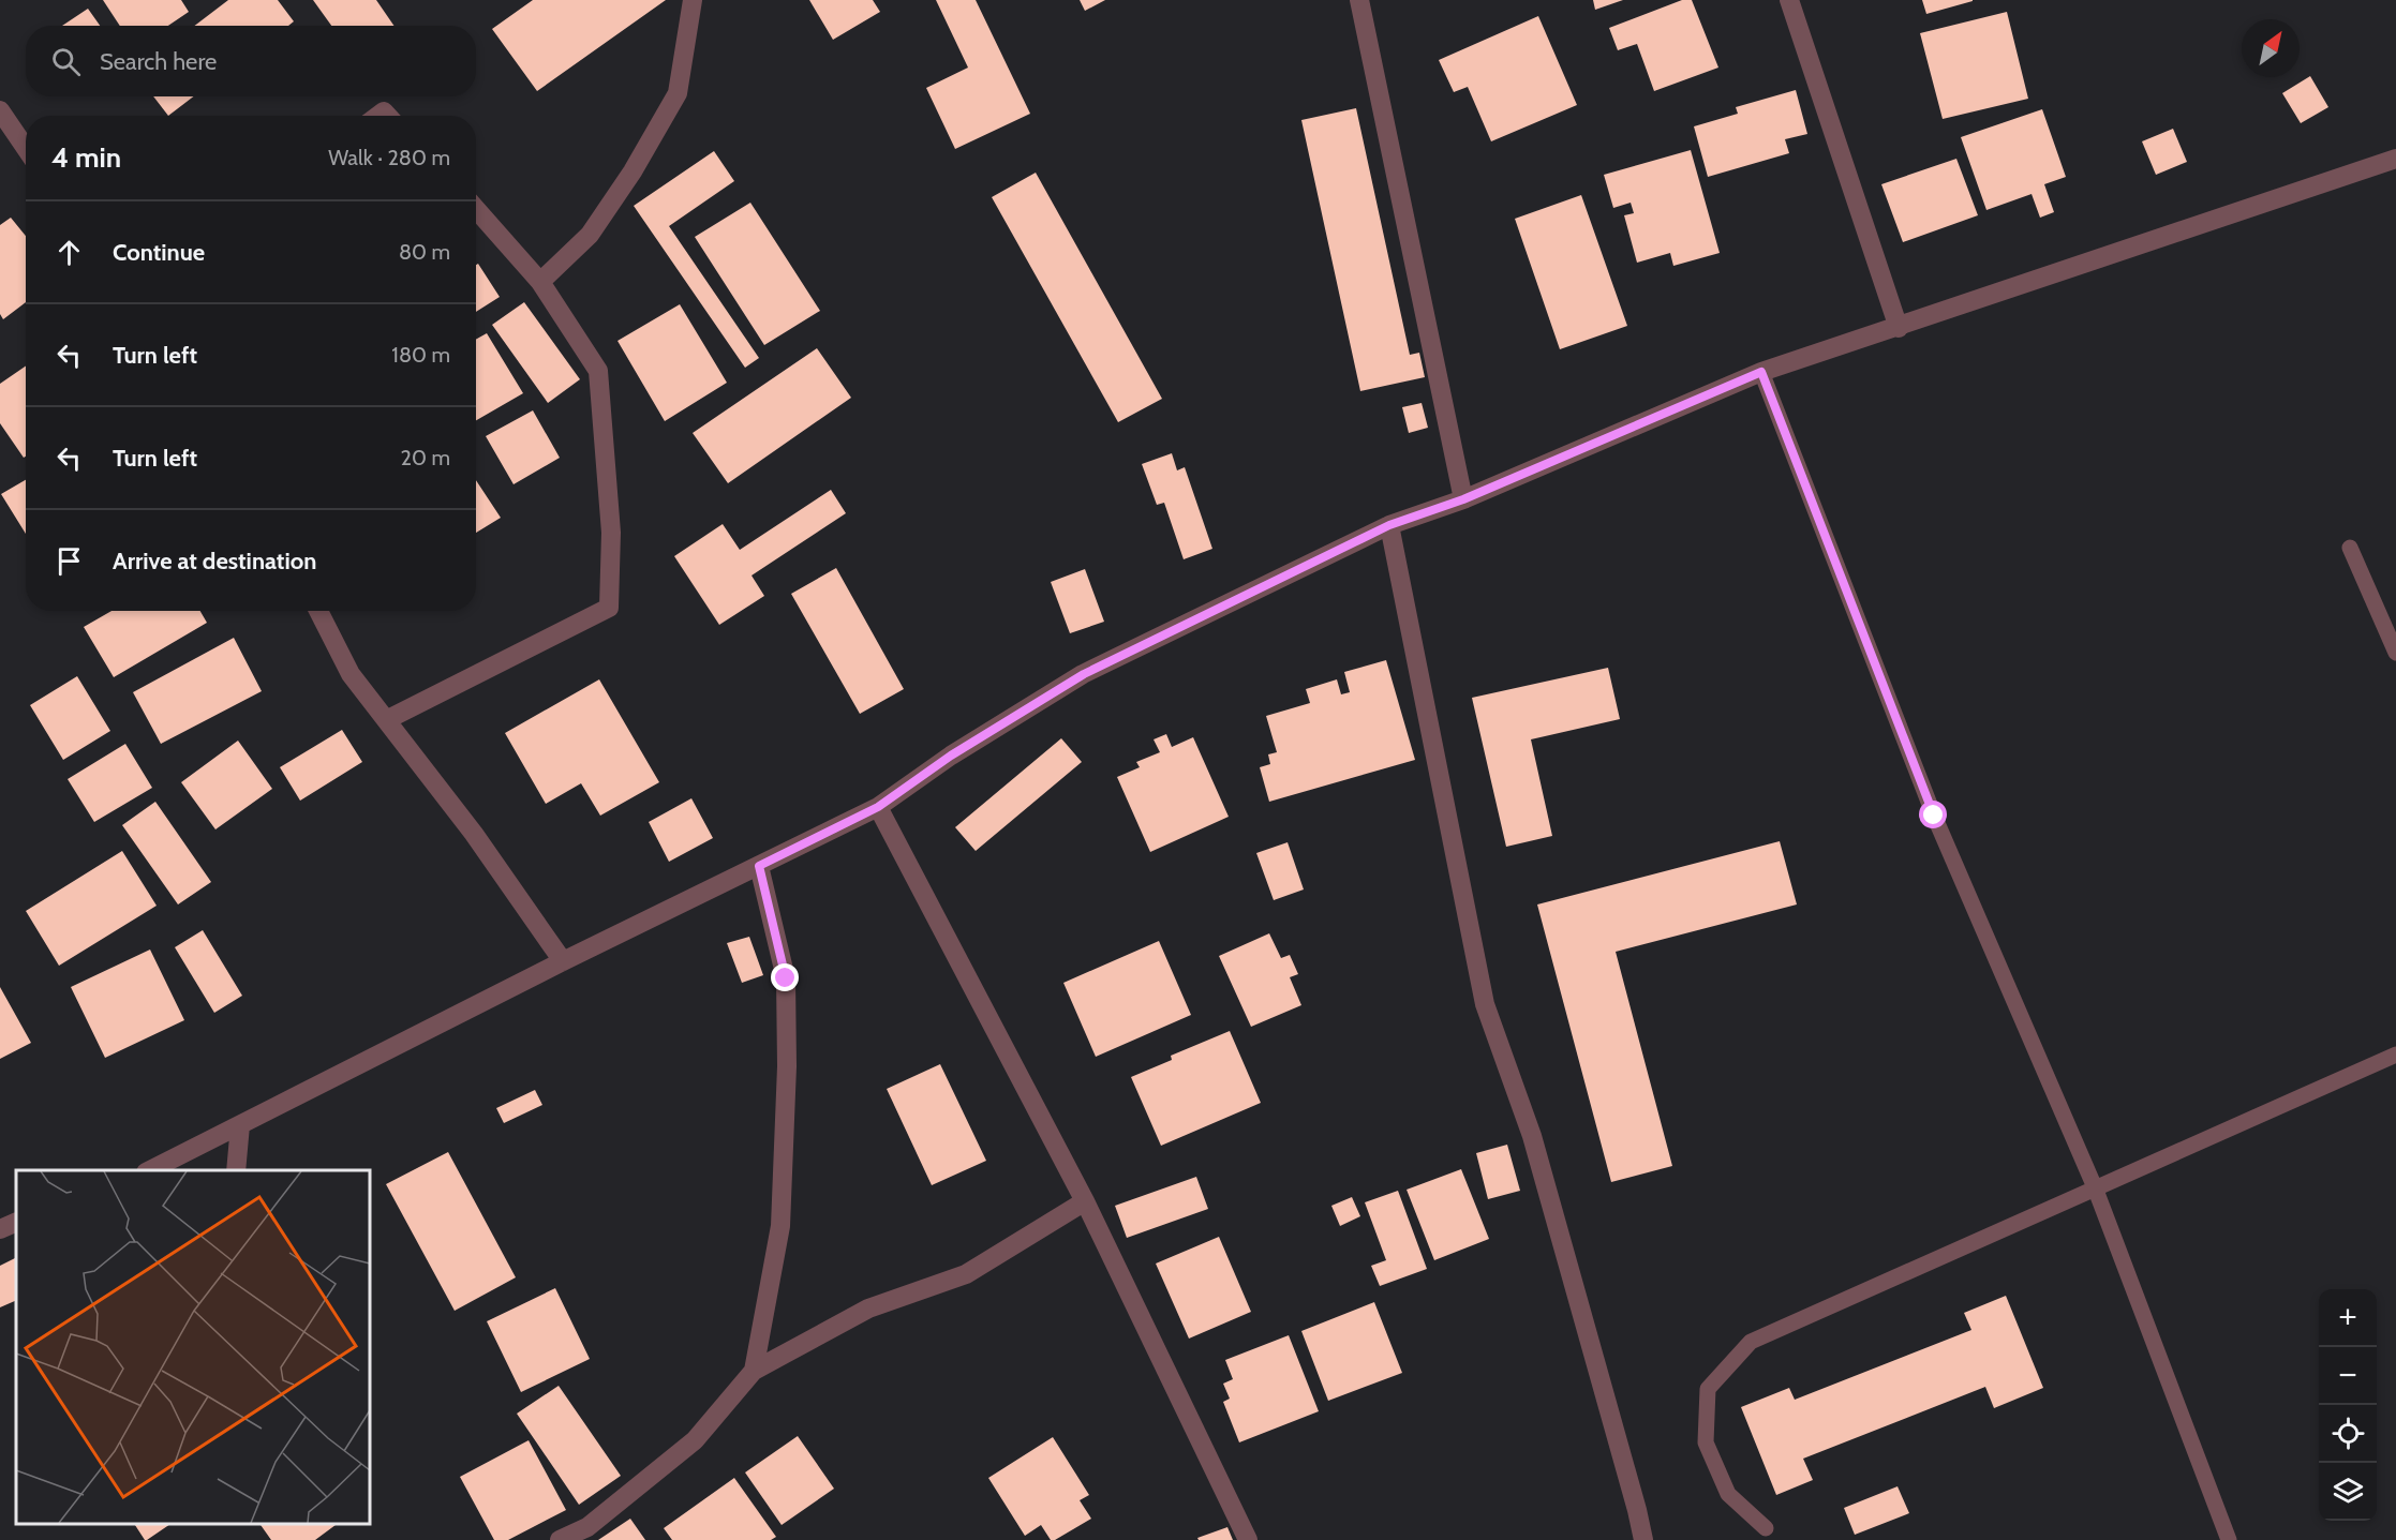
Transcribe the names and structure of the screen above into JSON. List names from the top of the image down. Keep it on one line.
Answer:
{"north":"top right","page":{"search":"Search here","heading":["4 min","Walk · 280 m"],"list":[["Continue","80 m"],["Turn left","180 m"],["Turn left","20 m"],"Arrive at destination"],"map_buttons":["+","−"]}}
